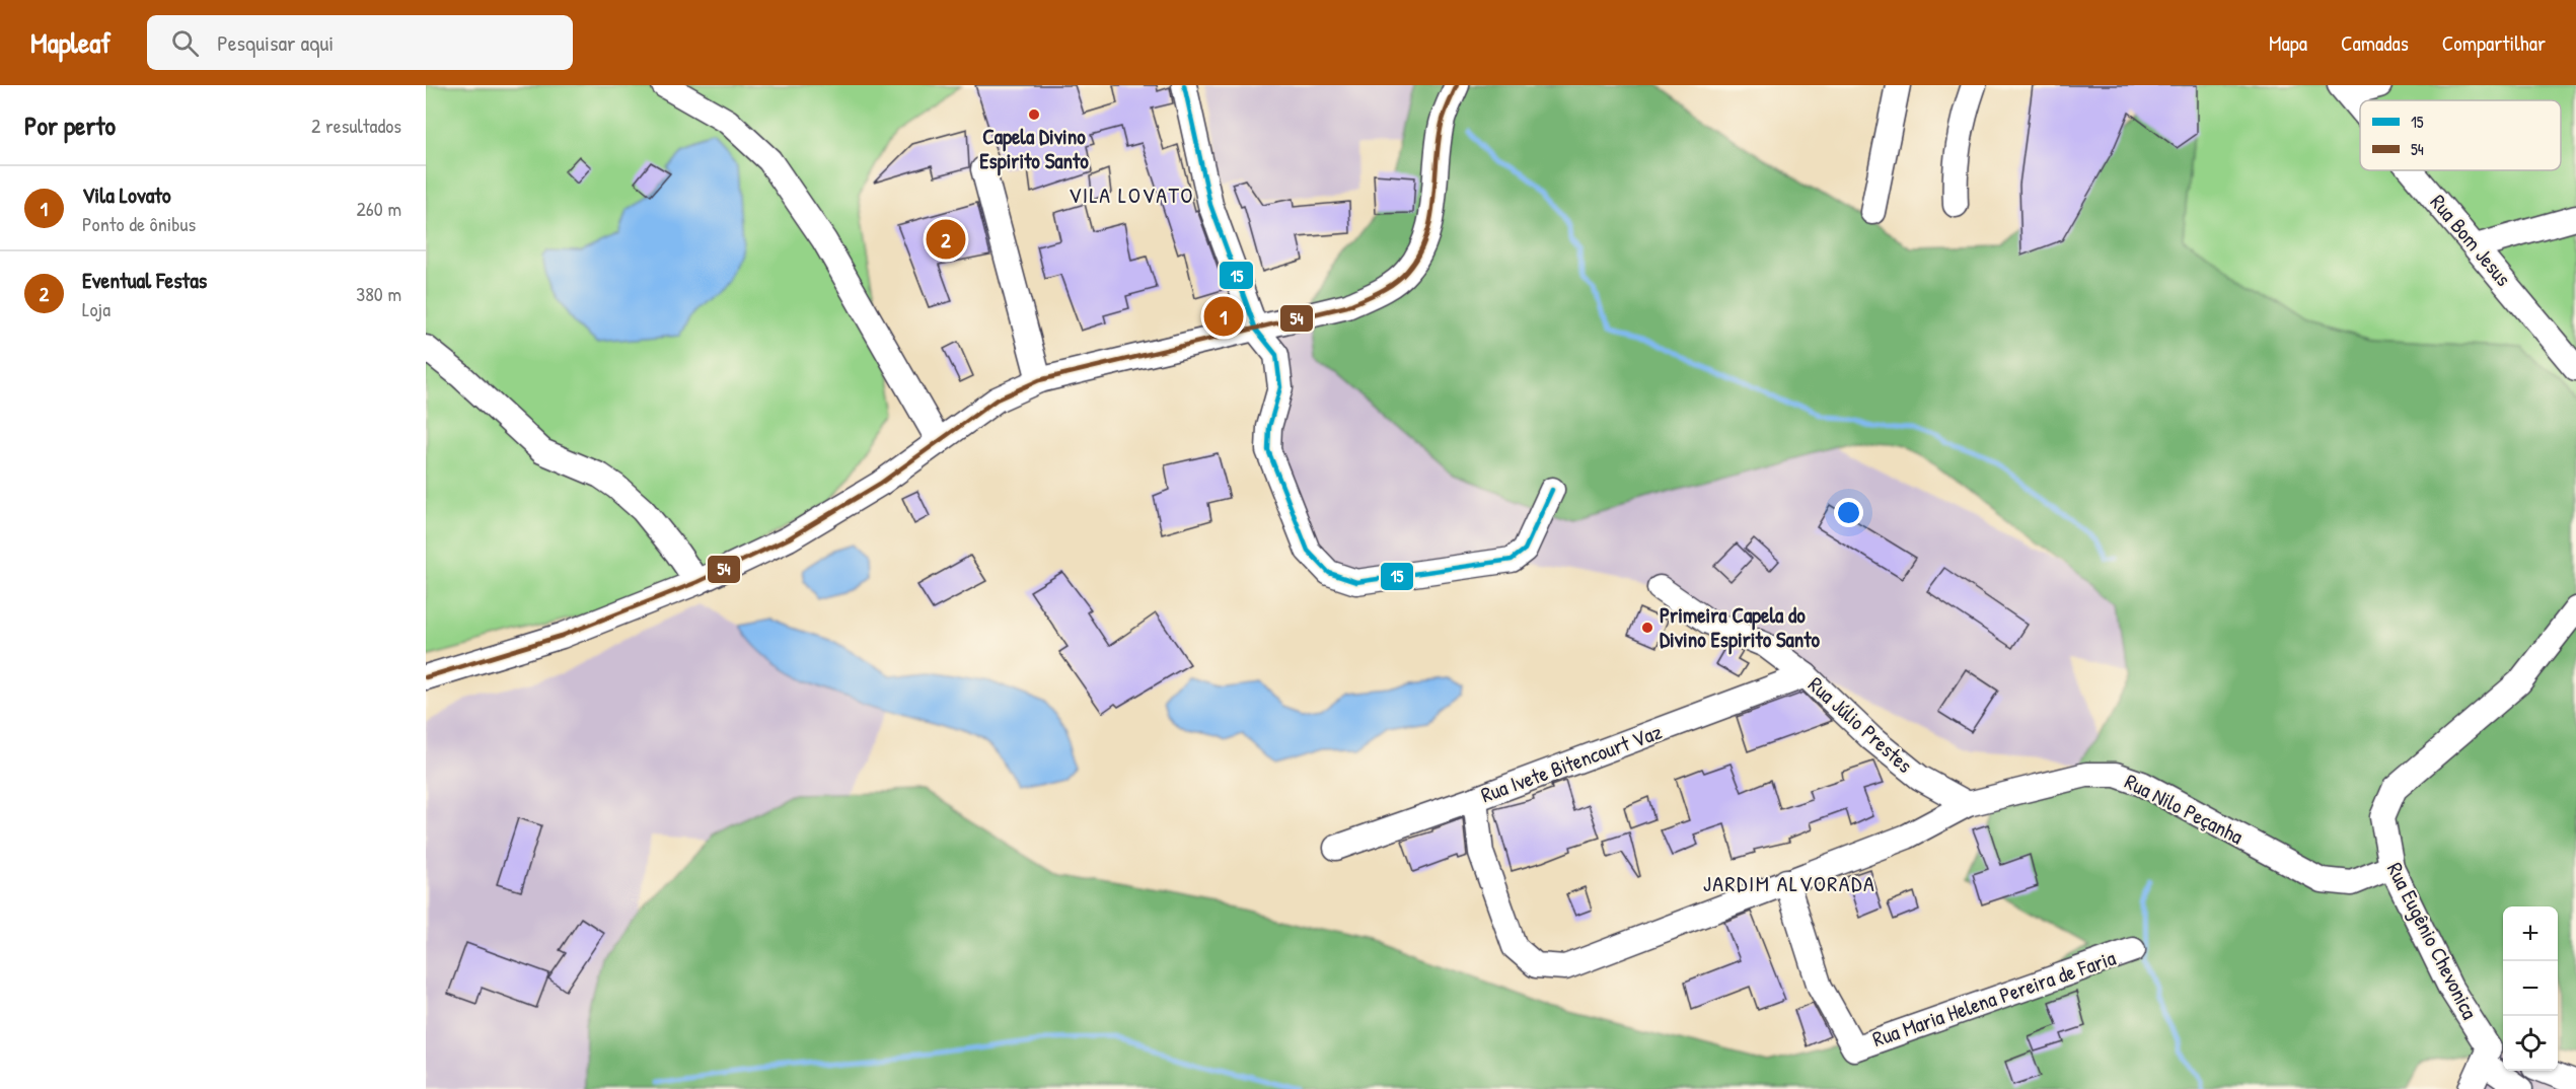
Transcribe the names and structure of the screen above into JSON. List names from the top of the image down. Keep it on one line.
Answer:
{"streets":{"street":["Rua Bom Jesus","Rua Júlio Prestes","Rua Ivete Bitencourt Vaz","Rua Nilo Peçanha","Rua Eugênio Chevonica","Rua Maria Helena Pereira de Faria"]},"crossings":[["Rua Júlio Prestes","Rua Ivete Bitencourt Vaz"],["Rua Júlio Prestes","Rua Nilo Peçanha"],["Rua Ivete Bitencourt Vaz","Rua Nilo Peçanha"],["Rua Nilo Peçanha","Rua Eugênio Chevonica"],["Rua Nilo Peçanha","Rua Maria Helena Pereira de Faria"]],"districts":["VILA LOVATO","JARDIM ALVORADA"],"places":["Capela Divino Espirito Santo","Primeira Capela do Divino Espirito Santo"],"lines":["transit line 15","transit line 54"],"legend":["15","54"],"page":{"header":"Mapleaf","search":"Pesquisar aqui","nav":["Mapa","Camadas","Compartilhar"],"heading":["Por perto","2 resultados"],"list":[{"mark":"1","name":"Vila Lovato","note":"Ponto de ônibus","value":"260 m"},{"mark":"2","name":"Eventual Festas","note":"Loja","value":"380 m"}],"pins":["2","1"],"map_buttons":["+","−"]}}
